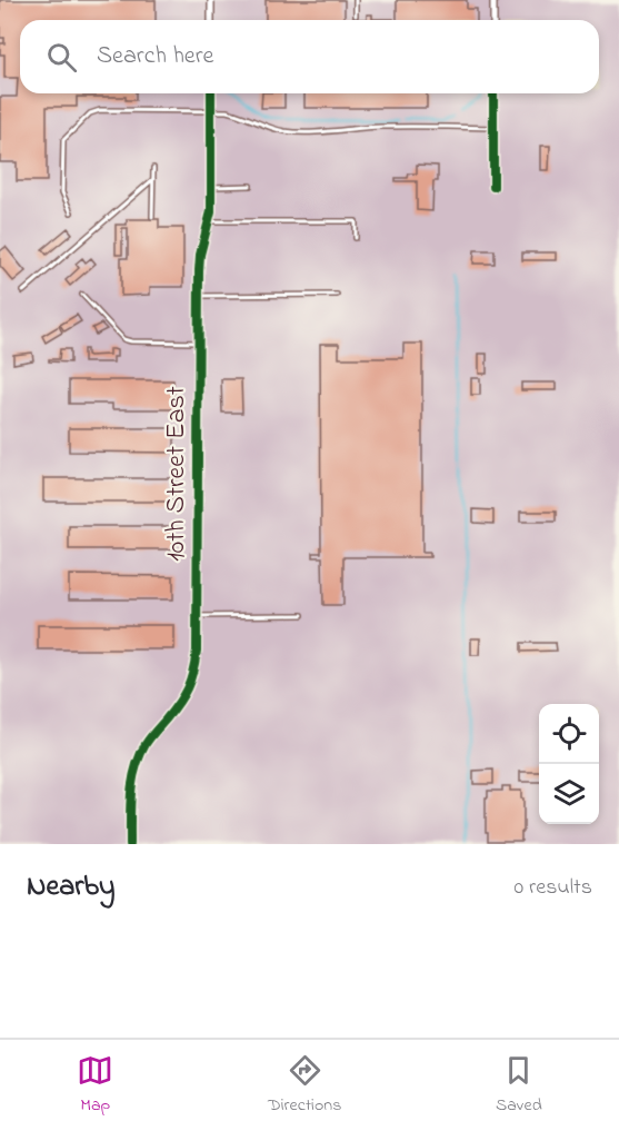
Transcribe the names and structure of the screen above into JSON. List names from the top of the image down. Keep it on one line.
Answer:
{"streets":{"street":["10th Street East"]},"page":{"search":"Search here","heading":["Nearby","0 results"],"nav":["Map","Directions","Saved"]}}
